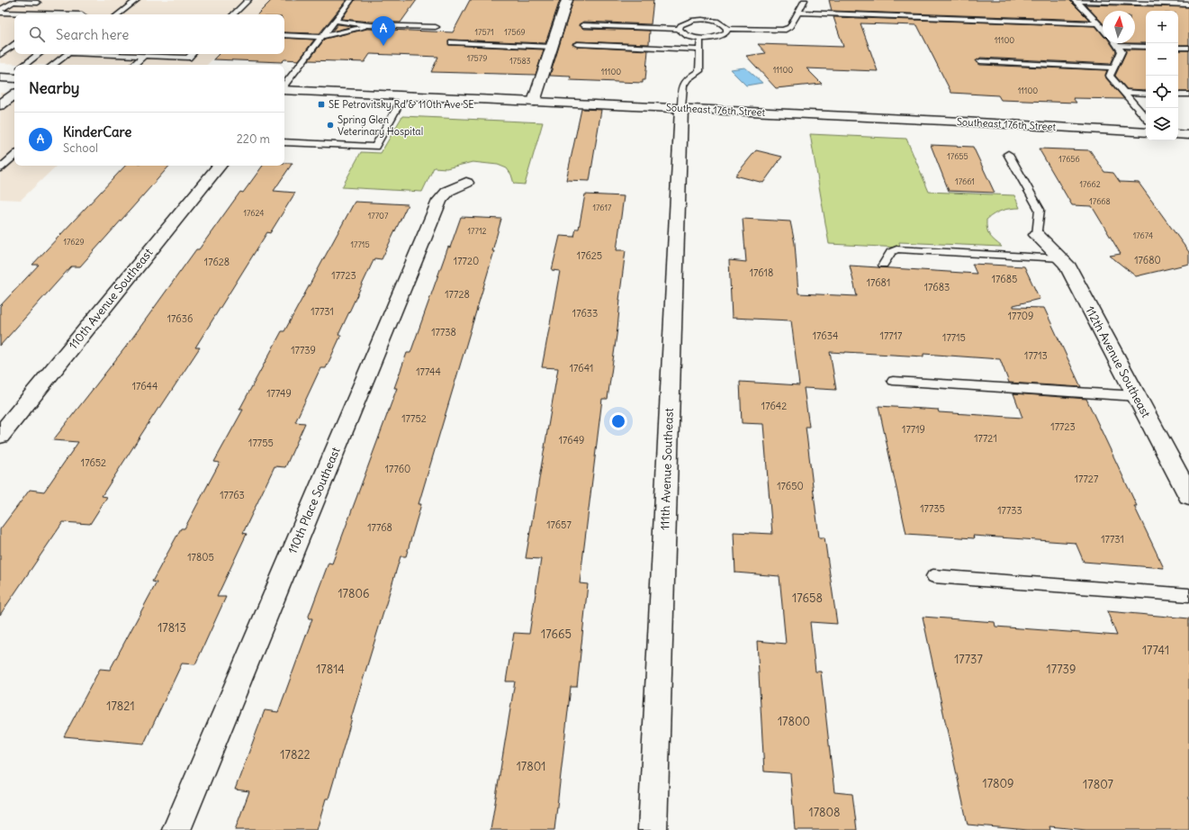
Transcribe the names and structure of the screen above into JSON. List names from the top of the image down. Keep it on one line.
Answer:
{"streets":{"street":["Southeast 176th Street","110th Avenue Southeast","112th Avenue Southeast","111th Avenue Southeast","110th Place Southeast"]},"crossings":[["Southeast 176th Street","111th Avenue Southeast"]],"places":{"transit":["SE Petrovitsky Rd & 110th Ave SE"],"other":["Spring Glen Veterinary Hospital"]},"house_numbers":["17571","17569","11100","17579","17583","11100","11100","11100","17655","17656","17661","17662","17668","17617","17624","17707","17712","17674","17629","17715","17625","17680","17720","17628","17618","17723","17685","17681","17683","17728","17731","17633","17709","17636","17738","17634","17717","17715","17739","17713","17641","17744","17644","17749","17642","17752","17723","17719","17721","17649","17755","17652","17760","17727","17650","17763","17735","17733","17657","17768","17731","17805","17806","17658","17813","17665","17741","17737","17814","17739","17821","17800","17822","17801","17809","17807","17808"],"north":"top","page":{"map_buttons":["+","−"],"search":"Search here","pins":"A","heading":"Nearby","list":[{"mark":"A","name":"KinderCare","note":"School","value":"220 m"}]}}
